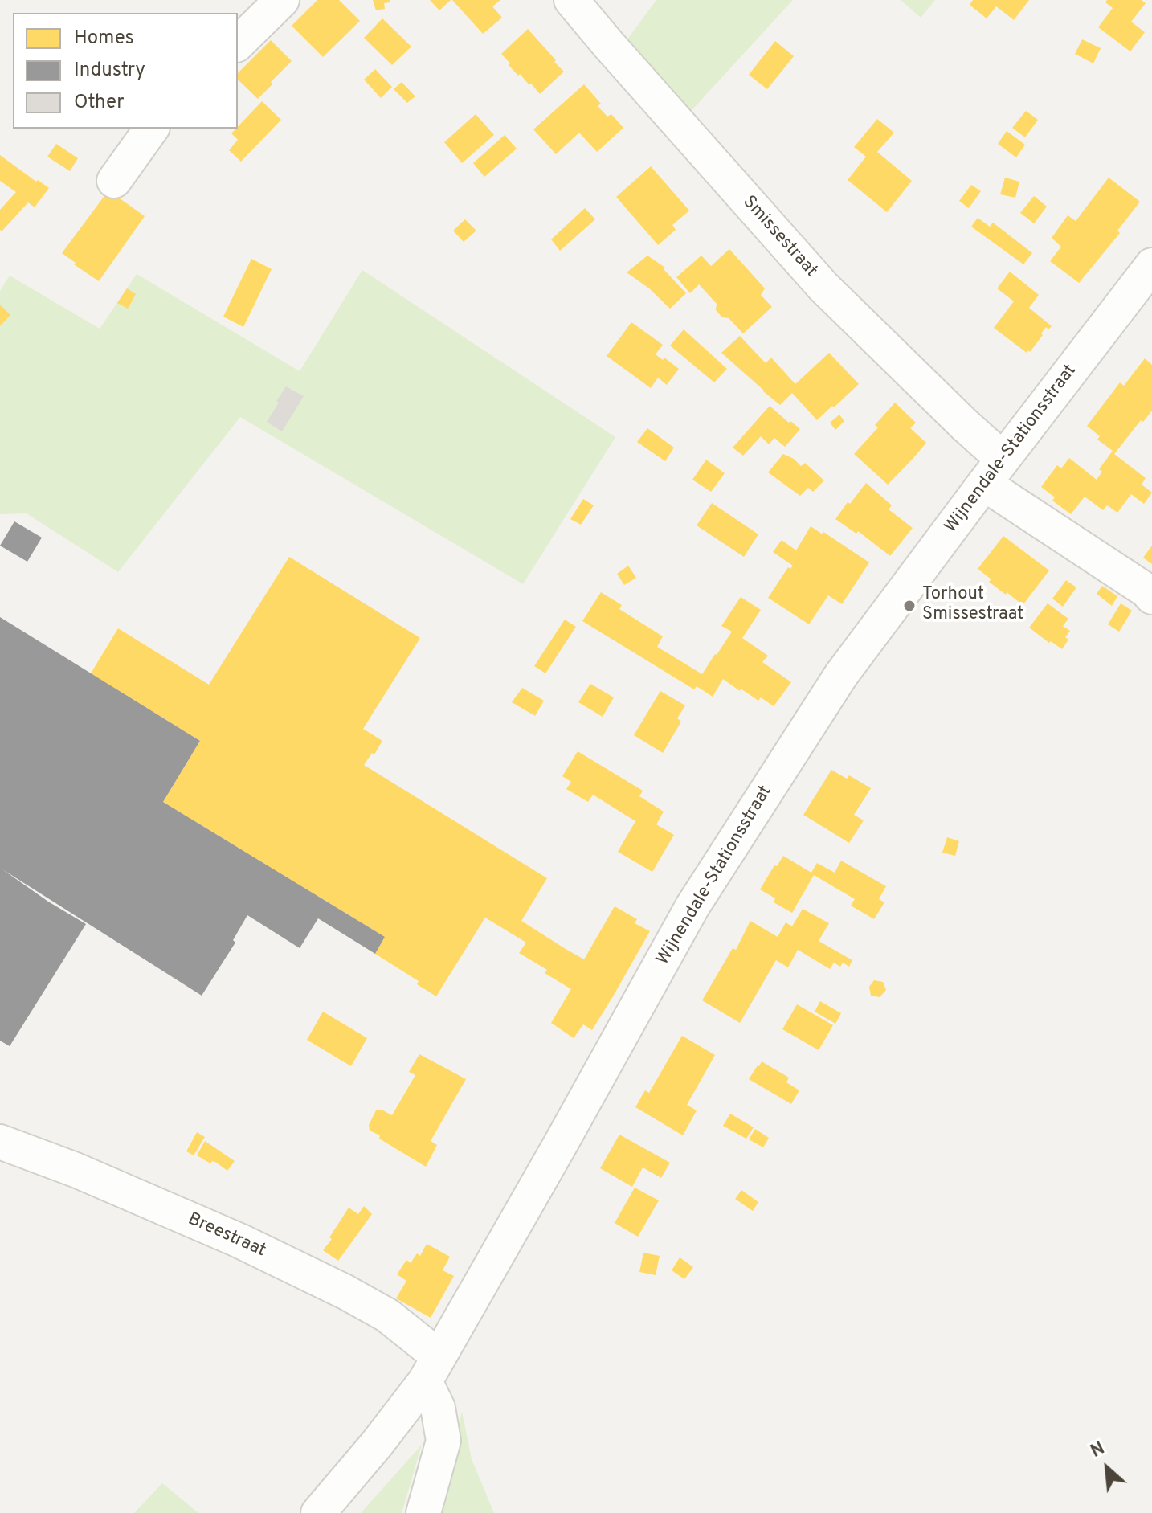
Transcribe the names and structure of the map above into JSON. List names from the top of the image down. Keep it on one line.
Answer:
{"streets":{"street":["Smissestraat","Wijnendale-Stationsstraat","Breestraat"]},"crossings":[["Smissestraat","Wijnendale-Stationsstraat"],["Wijnendale-Stationsstraat","Breestraat"]],"places":["Torhout Smissestraat"],"legend":["Homes","Industry","Other"],"north":"top left"}
